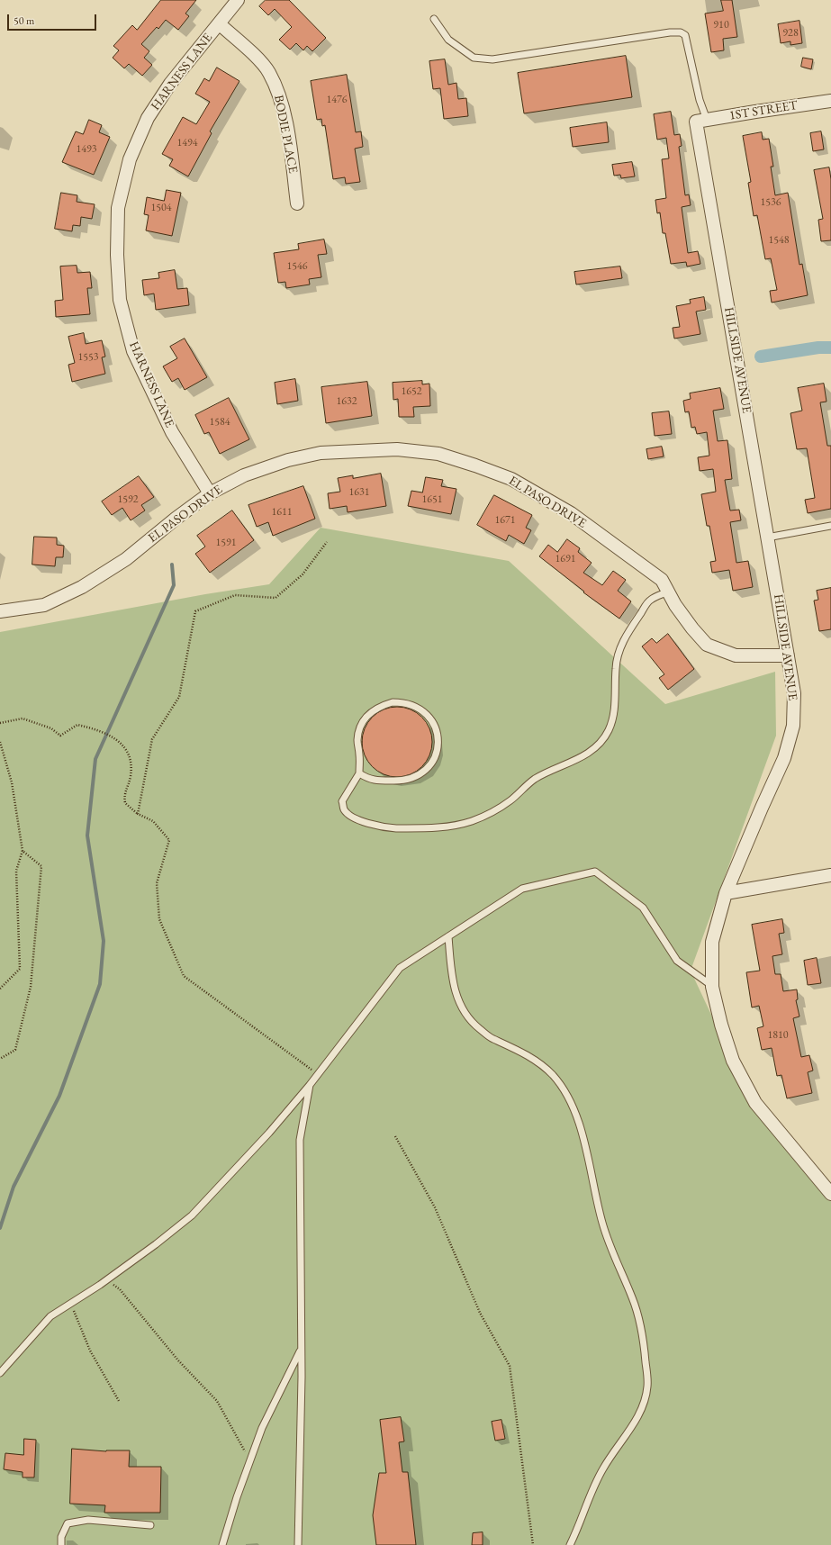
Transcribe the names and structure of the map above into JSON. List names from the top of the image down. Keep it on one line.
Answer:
{"streets":{"street":["HARNESS LANE","1ST STREET","BODIE PLACE","HILLSIDE AVENUE","EL PASO DRIVE"]},"crossings":[["HARNESS LANE","BODIE PLACE"],["HARNESS LANE","EL PASO DRIVE"],["1ST STREET","HILLSIDE AVENUE"],["HILLSIDE AVENUE","EL PASO DRIVE"]],"house_numbers":["910","928","1476","1494","1493","1536","1504","1548","1546","1553","1652","1632","1584","1631","1592","1651","1611","1671","1591","1691","1810"],"scale_bar":"50 m"}
